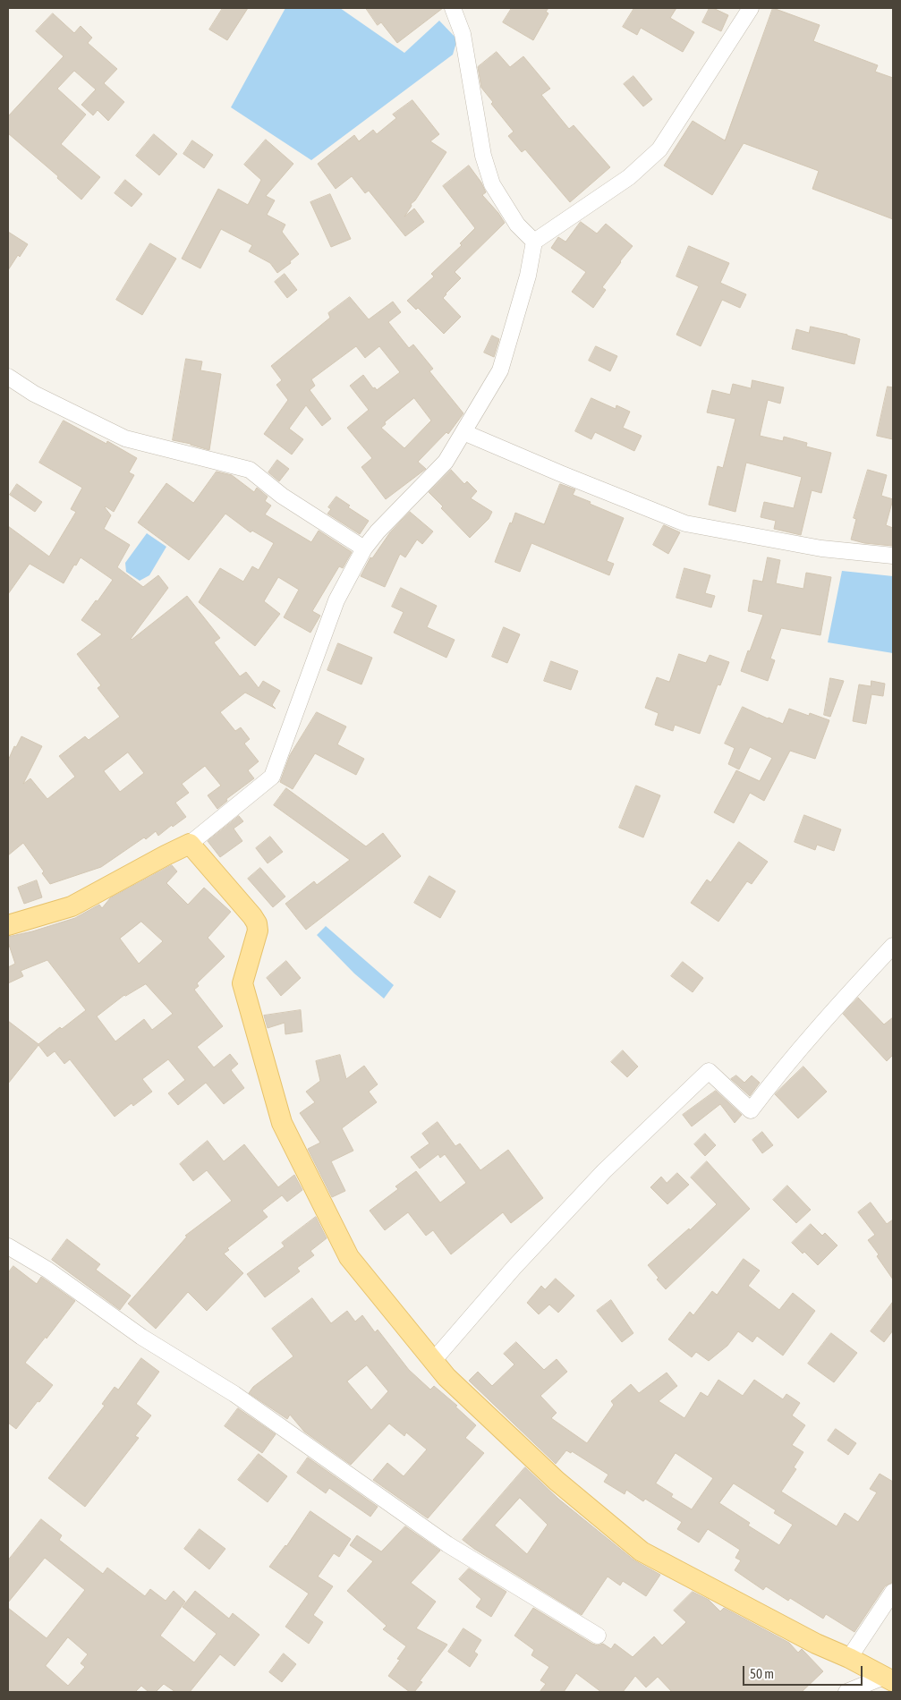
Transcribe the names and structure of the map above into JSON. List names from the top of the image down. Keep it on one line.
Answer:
{"scale_bar":"50 m"}
